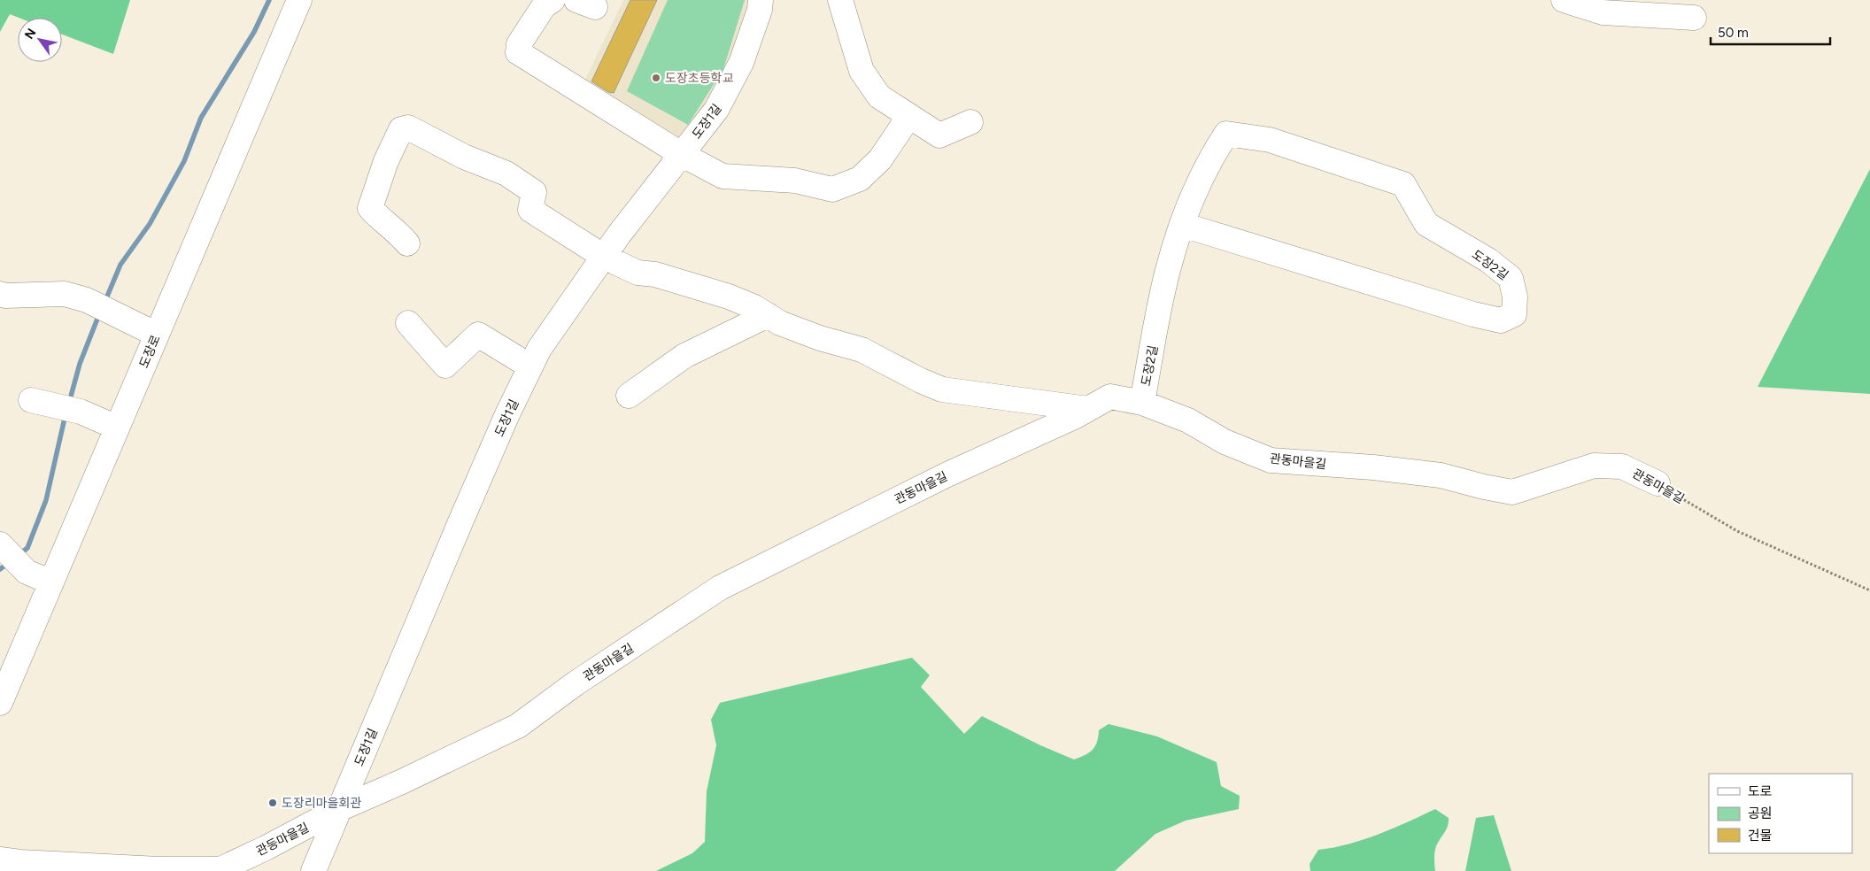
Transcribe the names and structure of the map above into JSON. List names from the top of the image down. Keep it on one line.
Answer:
{"streets":{"street":["도장1길","도장2길","도장로","관동마을길"]},"crossings":[["도장1길","관동마을길"],["도장2길","관동마을길"]],"places":["도장초등학교","도장리마을회관"],"legend":["도로","공원","건물"],"scale_bar":"50 m","north":"top left"}
